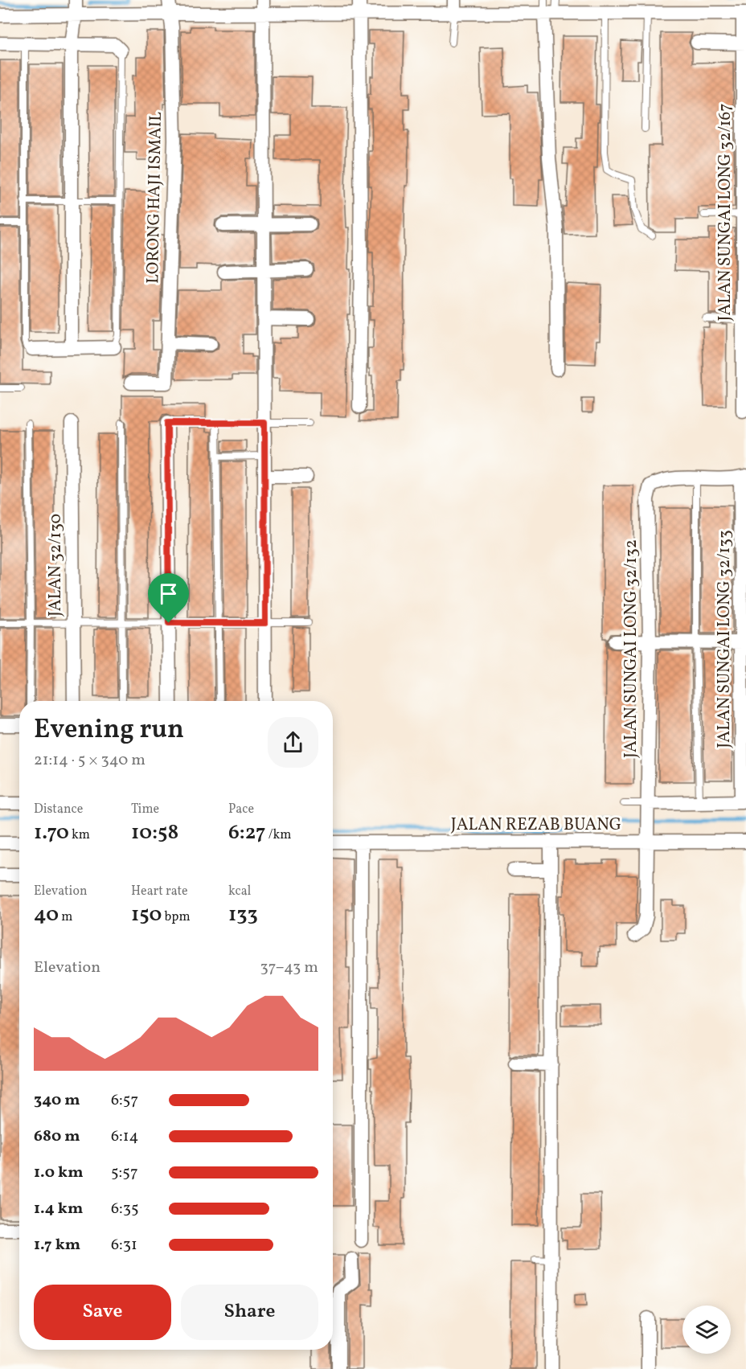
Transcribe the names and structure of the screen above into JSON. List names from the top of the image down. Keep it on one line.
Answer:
{"streets":{"street":["LORONG HAJI ISMAIL","JALAN SUNGAI LONG 32/167","JALAN 32/130","JALAN SUNGAI LONG 32/133","JALAN SUNGAI LONG 32/132","JALAN REZAB BUANG"]},"crossings":[["JALAN SUNGAI LONG 32/132","JALAN REZAB BUANG"]],"page":{"heading":["Evening run","21:14 · 5 × 340 m"],"stats":[["Distance","1.70 km"],["Time","10:58"],["Pace","6:27 /km"],["Elevation","40 m"],["Heart rate","150 bpm"],["kcal","133"]],"chart":["Elevation","37–43 m"],"list":[{"name":"340 m","note":"6:57"},{"name":"680 m","note":"6:14"},{"name":"1.0 km","note":"5:57"},{"name":"1.4 km","note":"6:35"},{"name":"1.7 km","note":"6:31"}],"buttons":["Save","Share"]}}
